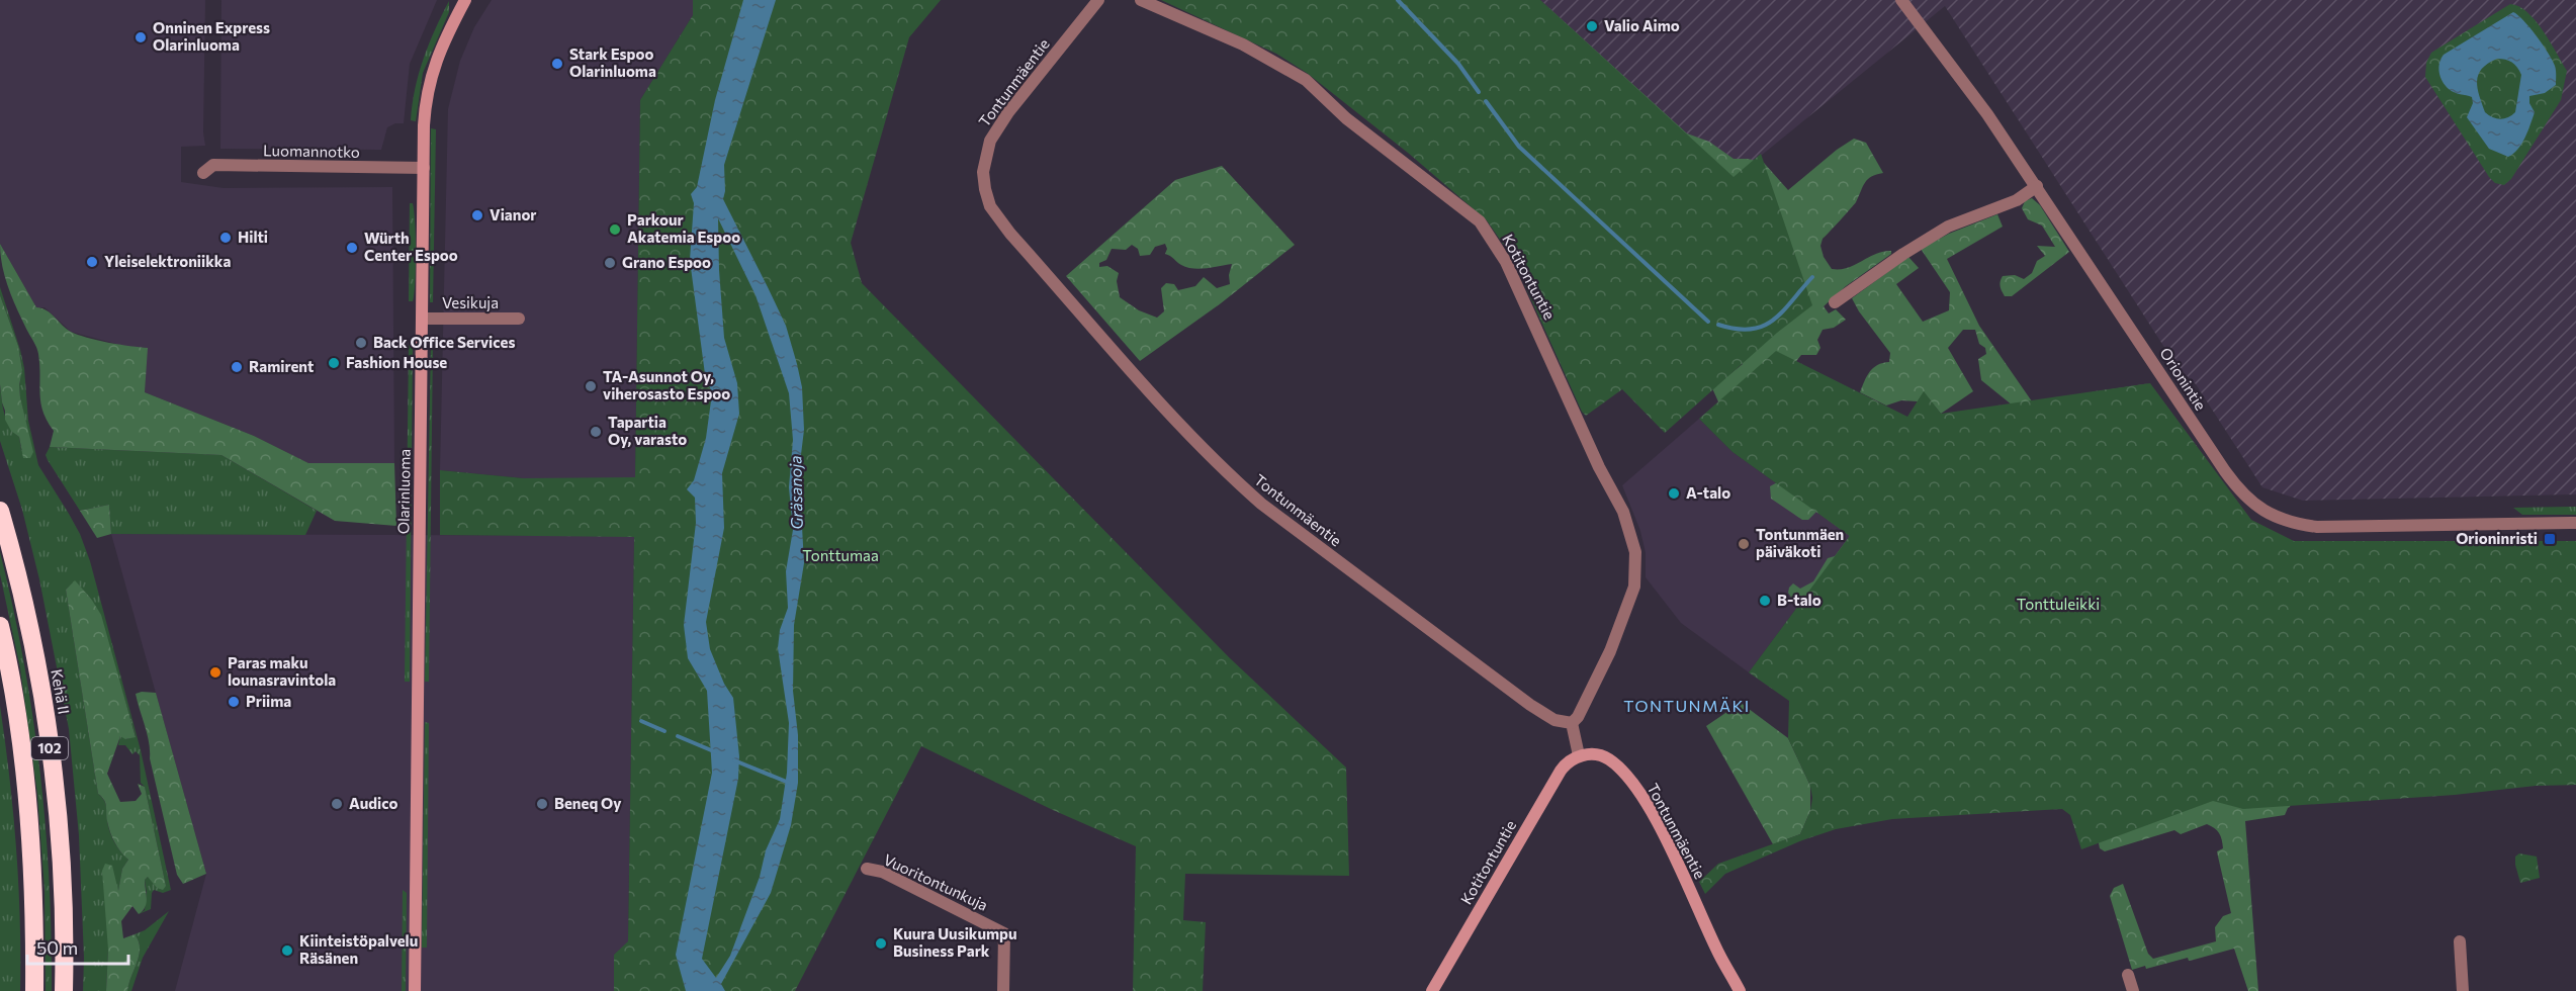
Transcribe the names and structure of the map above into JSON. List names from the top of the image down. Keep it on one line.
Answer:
{"streets":{"highway":["Kehä II","102"],"main road":["Tontunmäentie","Kotitontuntie","Olarinluoma"],"street":["Luomannotko","Vesikuja","Orionintie","Vuoritontunkuja"]},"crossings":[["Tontunmäentie","Kotitontuntie"],["Luomannotko","Olarinluoma"],["Vesikuja","Olarinluoma"]],"districts":["TONTUNMÄKI"],"water":["Gräsanoja"],"parks":["Tonttumaa","Tonttuleikki"],"places":{"other":["Valio Aimo","Onninen Express Olarinluoma","Stark Espoo Olarinluoma","Vianor","Parkour Akatemia Espoo","Hilti","Würth Center Espoo","Yleiselektroniikka","Grano Espoo","Back Office Services","Fashion House","Ramirent","TA-Asunnot Oy, viherosasto Espoo","Tapartia Oy, varasto","A-talo","Tontunmäen päiväkoti","B-talo","Paras maku lounasravintola","Priima","Audico","Beneq Oy","Kuura Uusikumpu Business Park","Kiinteistöpalvelu Räsänen"],"transit":["Orioninristi"]},"scale_bar":"50 m"}
